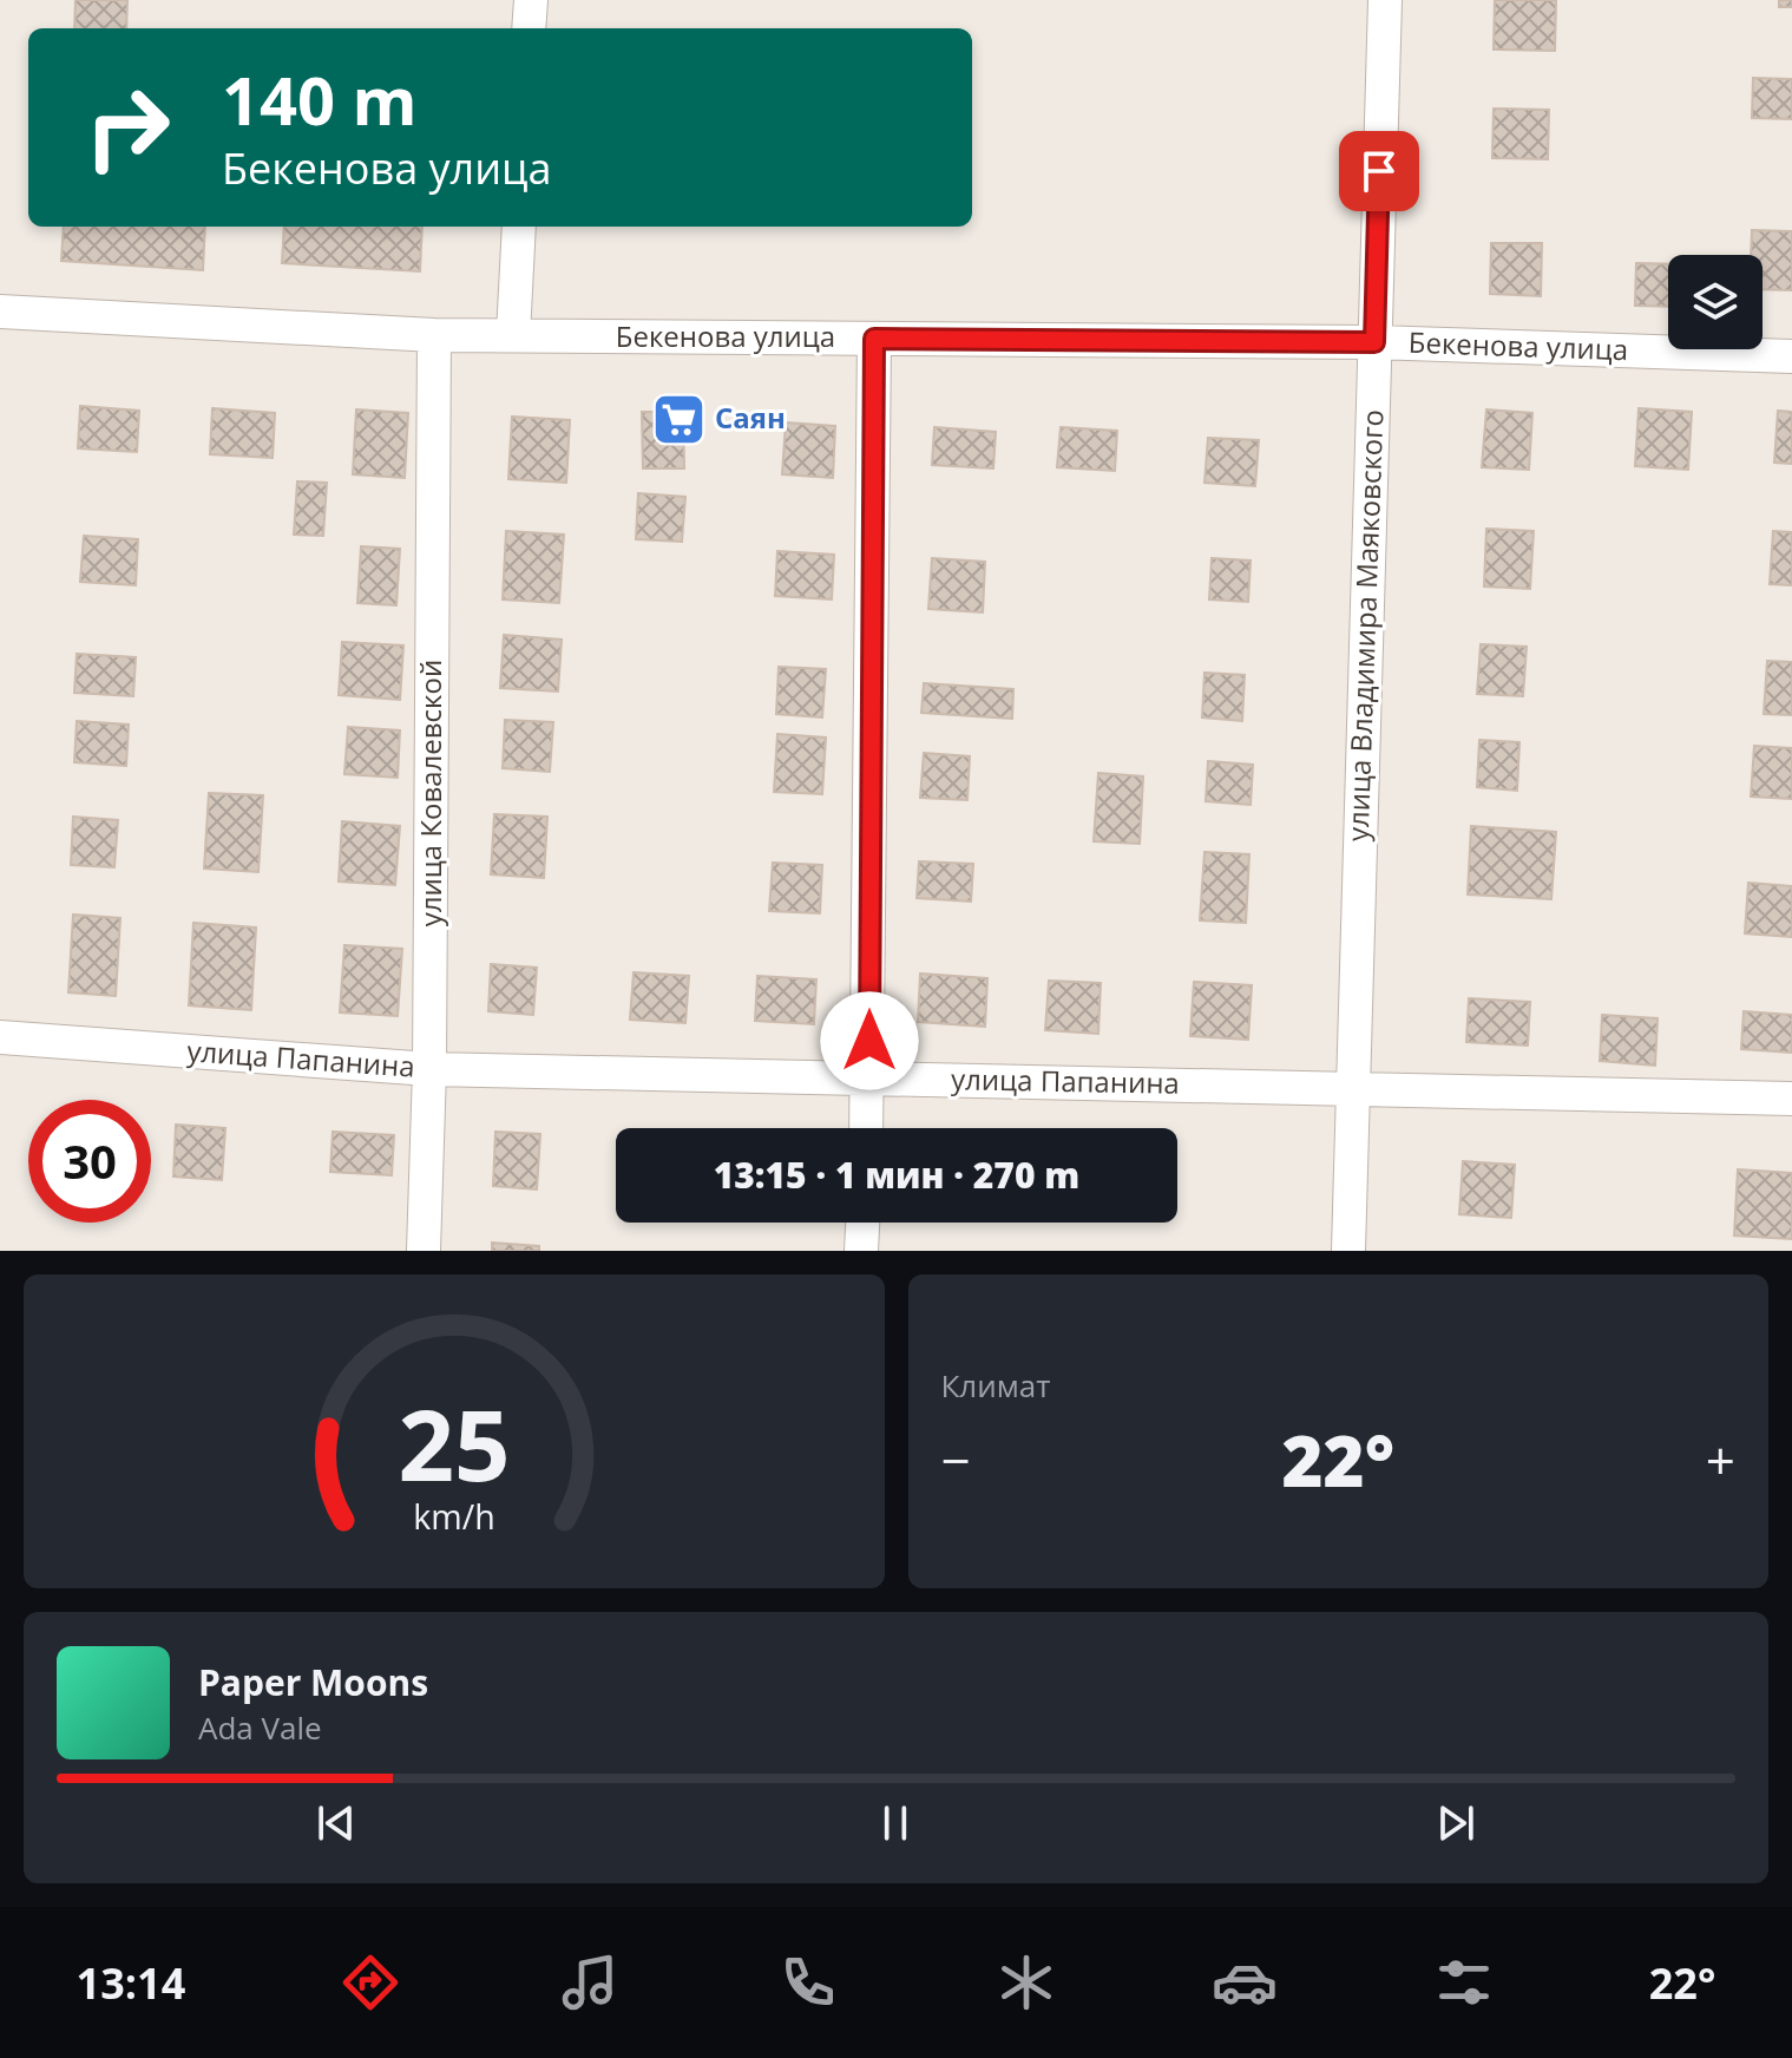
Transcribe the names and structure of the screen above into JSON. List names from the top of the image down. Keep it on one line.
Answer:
{"streets":{"street":["Бекенова улица","улица Владимира Маяковского","улица Ковалевской","улица Папанина"]},"crossings":[["Бекенова улица","улица Владимира Маяковского"],["Бекенова улица","улица Ковалевской"],["улица Владимира Маяковского","улица Папанина"],["улица Ковалевской","улица Папанина"]],"places":{"supermarket":["Саян"]},"page":{"turn":["140 m","Бекенова улица"],"limit":"30","trip":"13:15 · 1 мин · 270 m","tile":"Климат","heat":["−","22°","+"],"song":["Paper Moons","Ada Vale"],"tabs":["13:14","22°"],"gauge":["25","km/h"]}}
